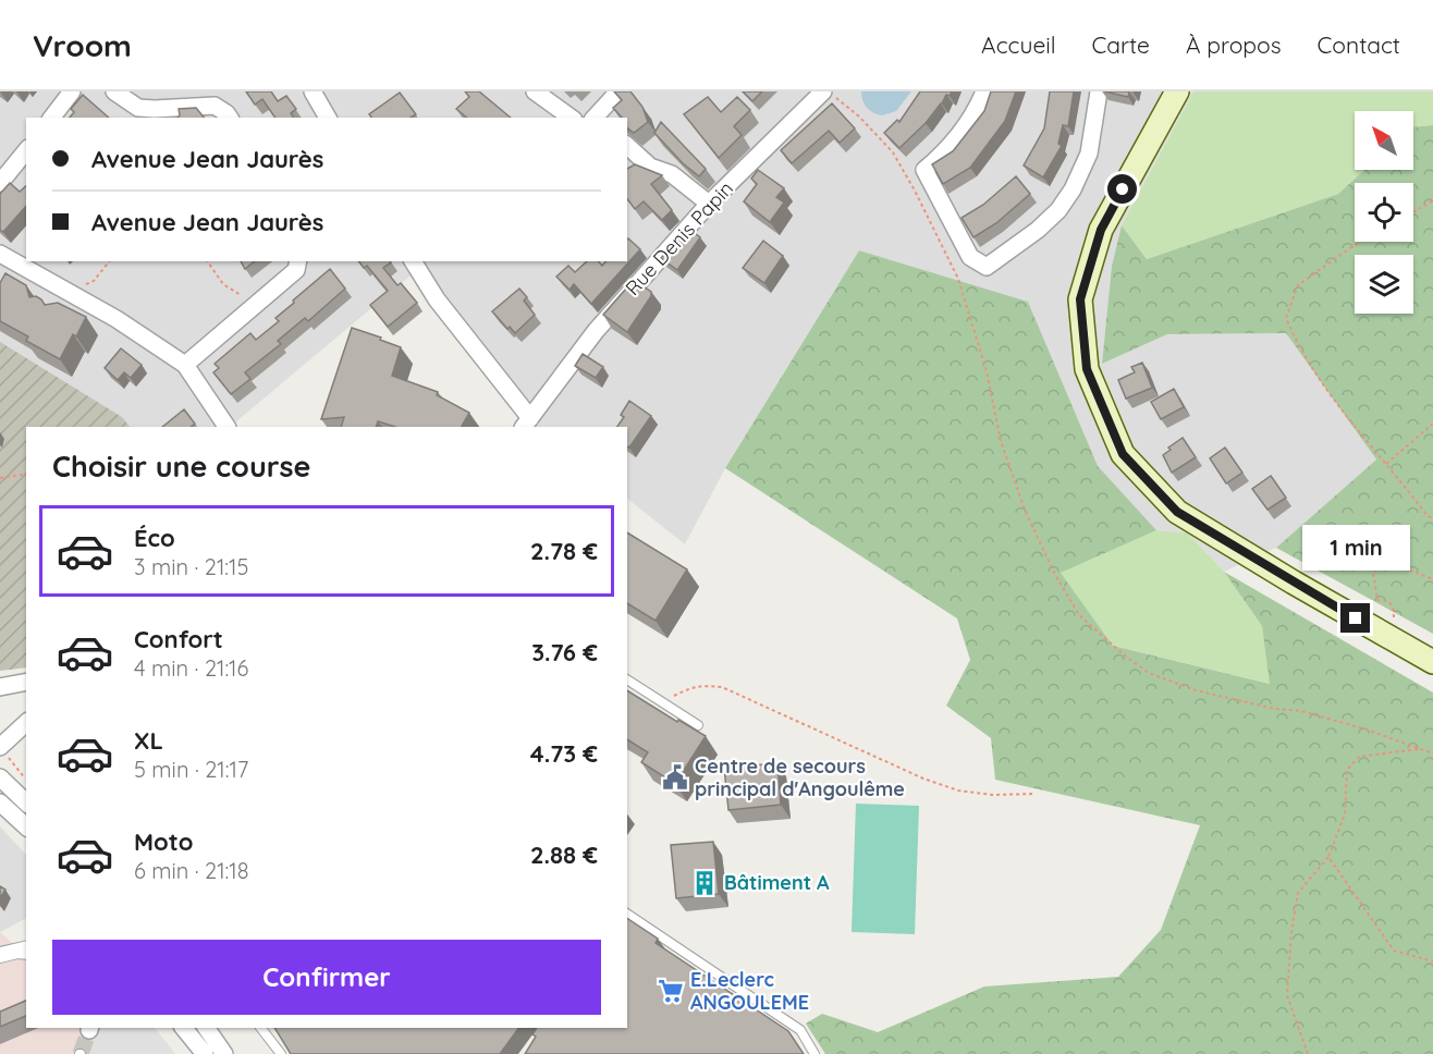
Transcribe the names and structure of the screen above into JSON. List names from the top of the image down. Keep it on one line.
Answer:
{"streets":{"street":["Rue Denis Papin"]},"places":{"public building":["Centre de secours principal d'Angoulême"],"building":["Bâtiment A"],"supermarket":["E.Leclerc ANGOULEME"]},"north":"top left","page":{"header":"Vroom","nav":["Accueil","Carte","À propos","Contact"],"banner":["Avenue Jean Jaurès","Avenue Jean Jaurès"],"heading":"Choisir une course","list":[{"name":"Éco","note":"3 min · 21:15","value":"2.78 €"},{"name":"Confort","note":"4 min · 21:16","value":"3.76 €"},{"name":"XL","note":"5 min · 21:17","value":"4.73 €"},{"name":"Moto","note":"6 min · 21:18","value":"2.88 €"}],"bubble":"1 min","buttons":"Confirmer"}}
